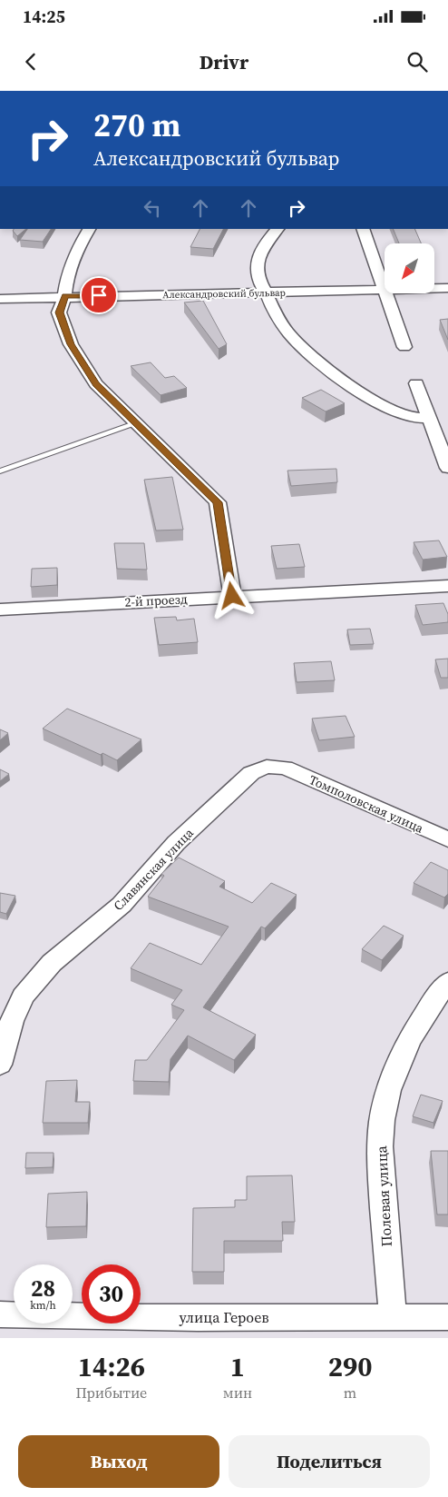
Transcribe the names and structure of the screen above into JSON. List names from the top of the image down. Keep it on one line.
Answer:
{"streets":{"street":["Александровский бульвар","2-й проезд","Томполовская улица","Славянская улица","Полевая улица","улица Героев"]},"crossings":[["Томполовская улица","Славянская улица"],["Полевая улица","улица Героев"]],"north":"bottom left","page":{"status":"14:25","header":"Drivr","turn":["270 m","Александровский бульвар"],"speed":"28 km/h","limit":"30","eta":["14:26","Прибытие","1","мин","290","m"],"buttons":["Выход","Поделиться"]}}
